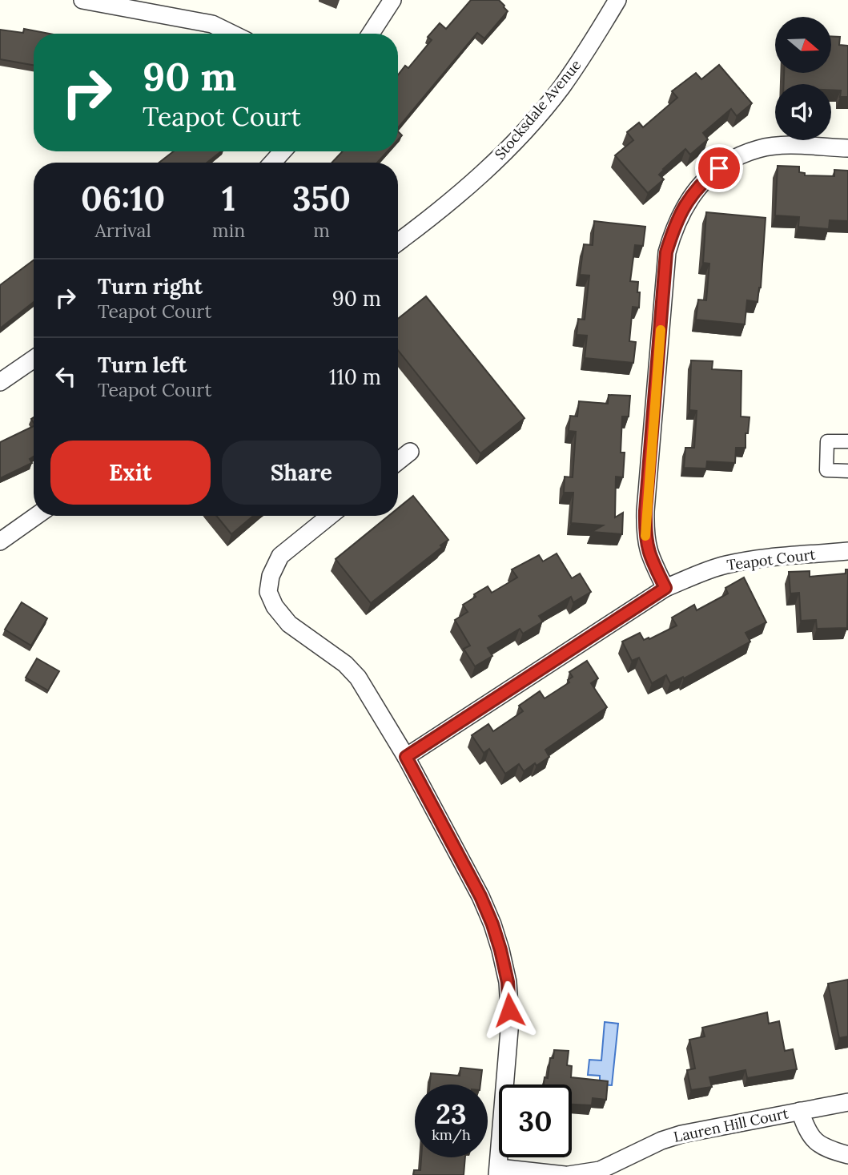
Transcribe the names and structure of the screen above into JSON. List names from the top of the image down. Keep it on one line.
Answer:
{"streets":{"street":["Stocksdale Avenue","Teapot Court","Lauren Hill Court"]},"north":"right","page":{"turn":["90 m","Teapot Court"],"eta":["06:10","Arrival","1","min","350","m"],"list":[{"name":"Turn right","note":"Teapot Court","value":"90 m"},{"name":"Turn left","note":"Teapot Court","value":"110 m"}],"buttons":["Exit","Share"],"speed":"23 km/h","limit":"30"}}
